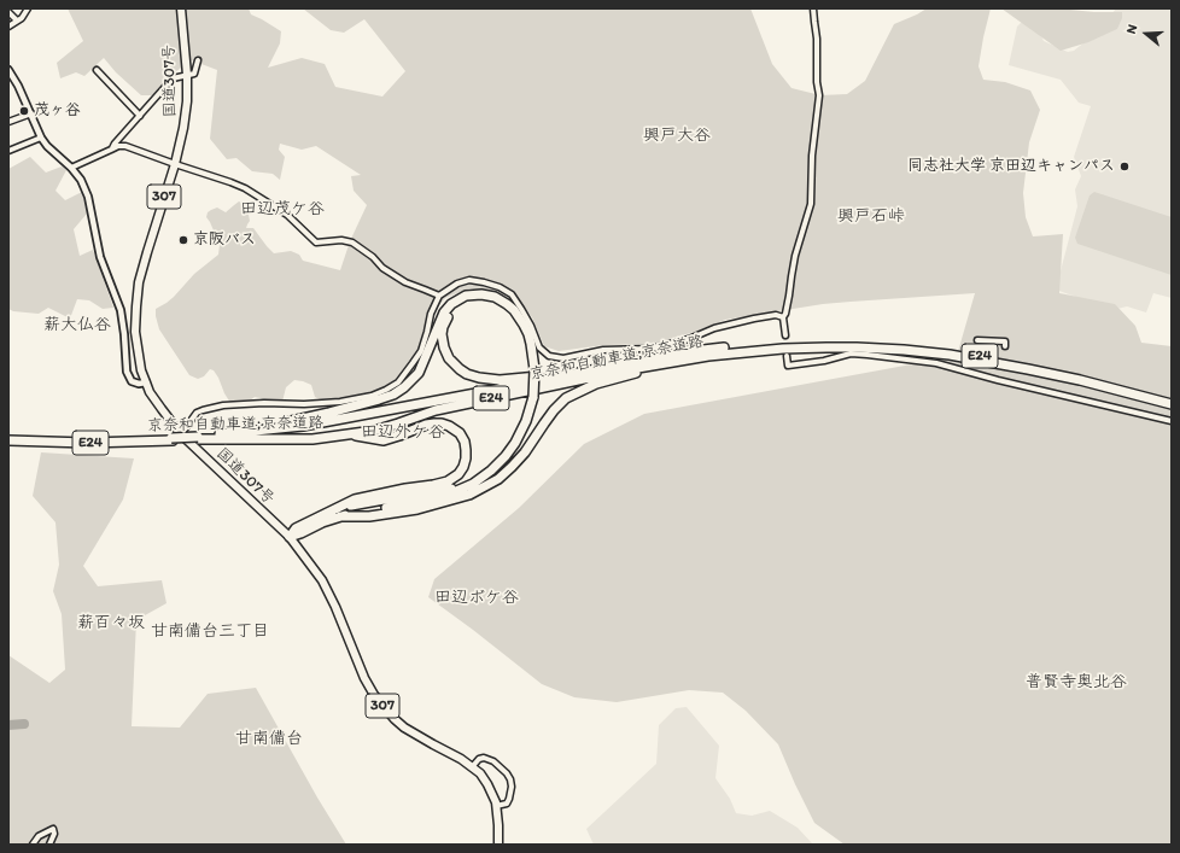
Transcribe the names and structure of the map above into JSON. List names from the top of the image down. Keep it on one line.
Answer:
{"streets":{"highway":["国道307号","307","E24","京奈和自動車道;京奈道路"]},"districts":["興戸大谷","田辺茂ケ谷","興戸石峠","薪大仏谷","田辺外ケ谷","田辺ボケ谷","薪百々坂","甘南備台三丁目","普賢寺奥北谷","甘南備台"],"places":["茂ヶ谷","同志社大学 京田辺キャンパス","京阪バス"],"north":"left"}
